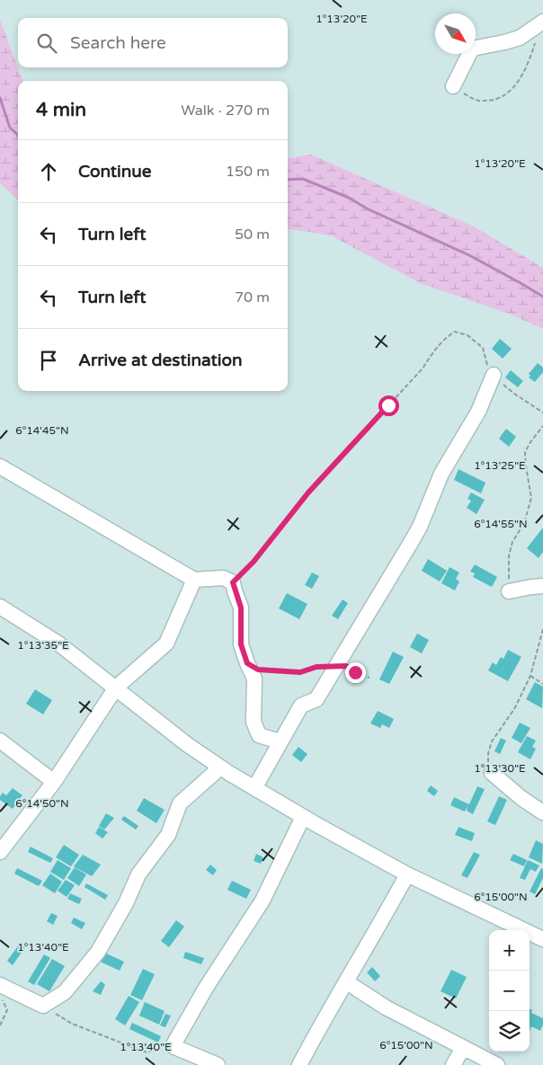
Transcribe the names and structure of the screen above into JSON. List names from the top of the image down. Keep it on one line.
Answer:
{"north":"bottom right","page":{"search":"Search here","heading":["4 min","Walk · 270 m"],"list":[["Continue","150 m"],["Turn left","50 m"],["Turn left","70 m"],"Arrive at destination"],"map_buttons":["+","−"]},"coordinates":["1°13'20\"E","6°14'45\"N","1°13'25\"E","6°14'55\"N","1°13'35\"E","1°13'30\"E","6°14'50\"N","6°15'00\"N","1°13'40\"E"]}
